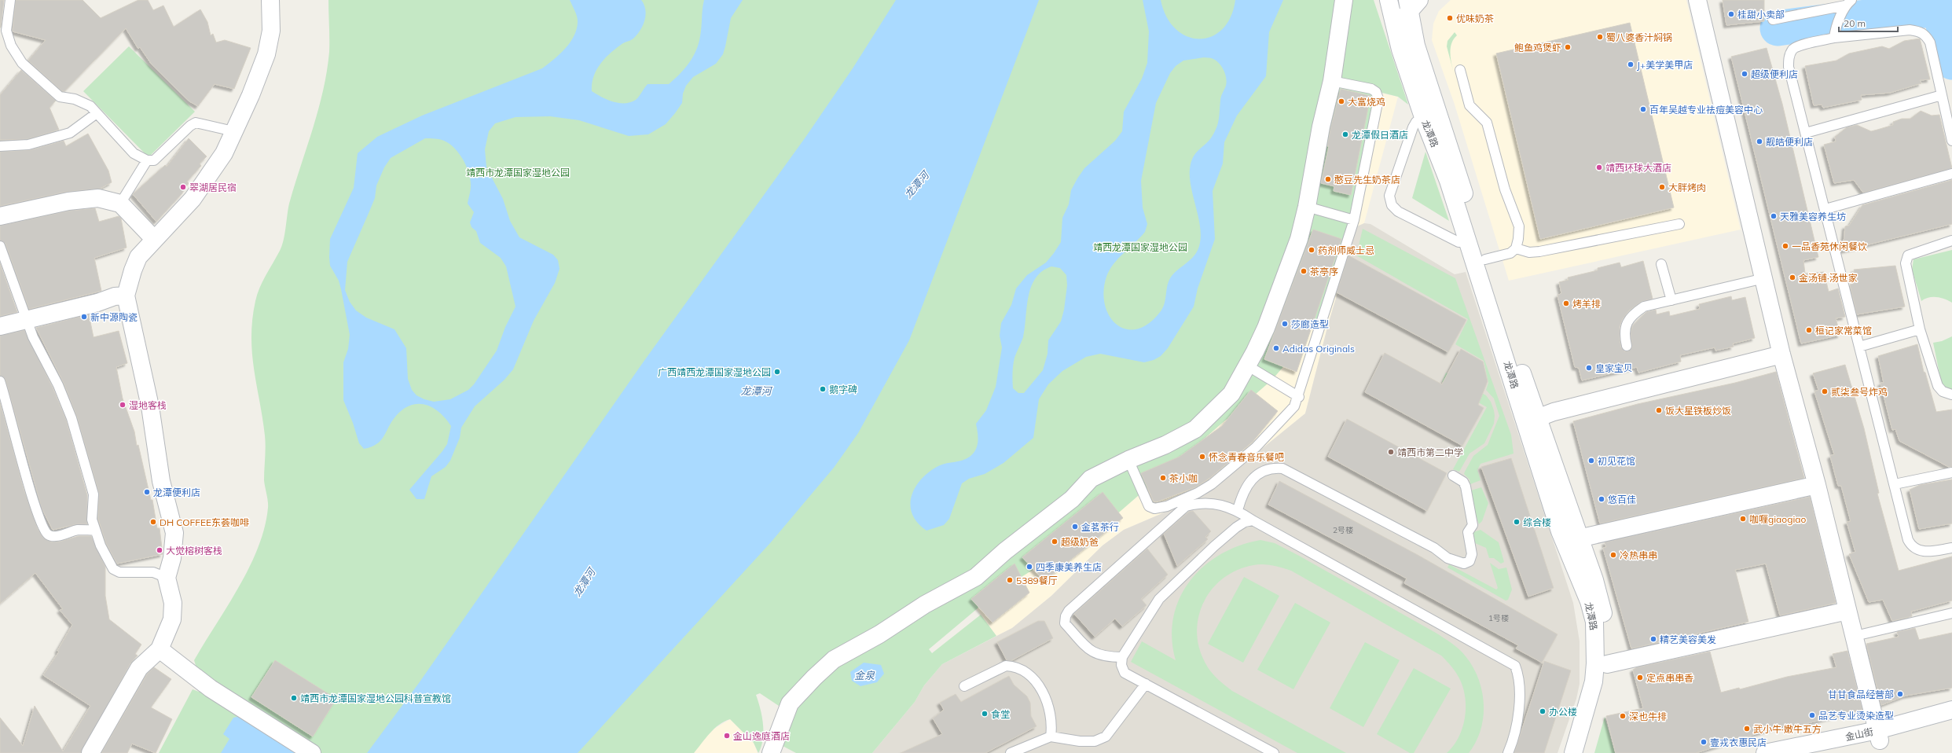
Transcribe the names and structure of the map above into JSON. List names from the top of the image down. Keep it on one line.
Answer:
{"streets":{"street":["龙潭路","金山街"]},"water":["龙潭河","金泉"],"parks":["靖西市龙潭国家湿地公园","靖西龙潭国家湿地公园"],"places":["桂甜小卖部","优味奶茶","蜀八婆香汁焖锅","鲍鱼鸡煲虾","J+美学美甲店","超级便利店","大富烧鸡","百年吴越专业祛痘美容中心","龙潭假日酒店","靓皓便利店","靖西环球大酒店","憨豆先生奶茶店","翠湖居民宿","大胖烤肉","天雅美容养生坊","一品香苑休闲餐饮","药剂师威士忌","茶亭序","金汤铺·汤世家","烤羊排","新中源陶瓷","莎廊造型","桓记家常菜馆","Adidas Originals","皇家宝贝","广西靖西龙潭国家湿地公园","鹅字碑","贰柒叁号炸鸡","湿地客栈","饭大星铁板炒饭","靖西市第二中学","怀念青春音乐餐吧","初见花馆","茶小咖","龙潭便利店","悠百佳","咖喱giaogiao","DH COFFEE东荟咖啡","综合楼","金茗茶行","超级奶爸","大觉榕树客栈","冷热串串","四季康美养生店","5389餐厅","精艺美容美发","定点串串香","甘甘食品经营部","靖西市龙潭国家湿地公园科普宣教馆","办公楼","食堂","品艺专业烫染造型","深也牛排","武小牛·嫩牛五方","金山逸庭酒店","壹戎衣惠民店"],"house_numbers":["2号楼","1号楼"],"scale_bar":"20 m"}
